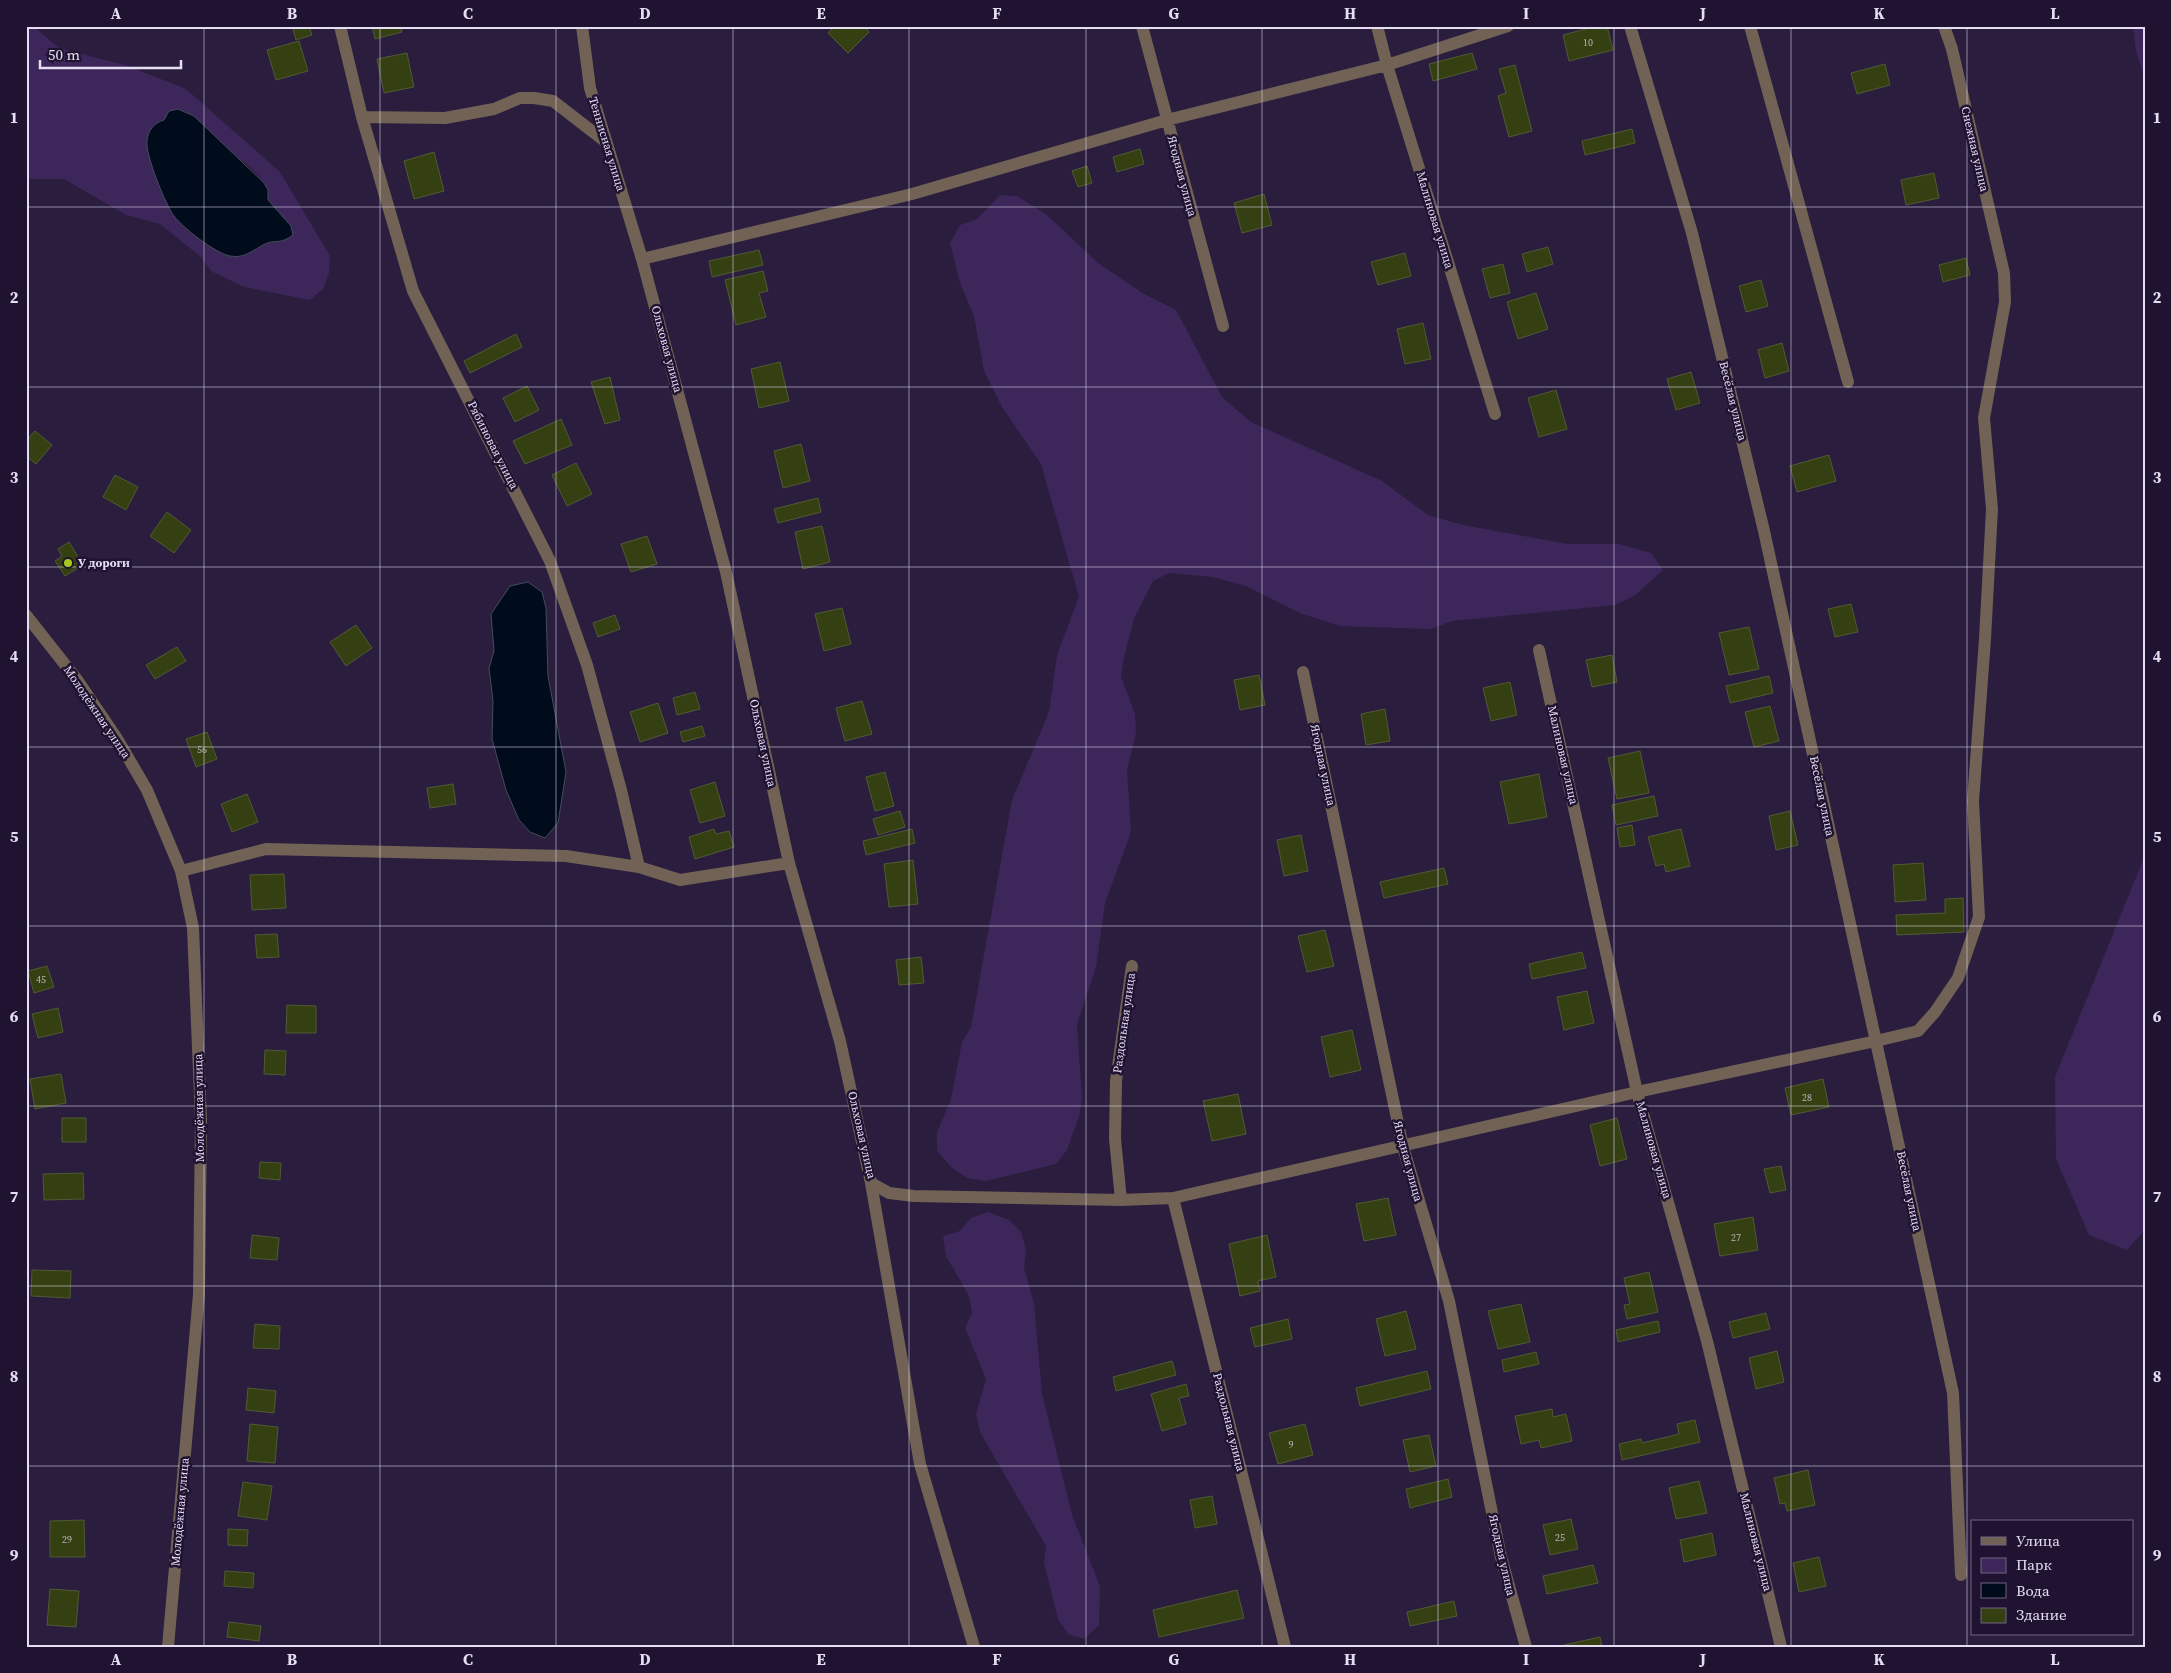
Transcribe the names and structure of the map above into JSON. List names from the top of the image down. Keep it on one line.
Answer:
{"streets":{"street":["Теннисная улица","Снежная улица","Ягодная улица","Малиновая улица","Ольховая улица","Весёлая улица","Рябиновая улица","Молодёжная улица","Раздольная улица"]},"crossings":[["Теннисная улица","Ольховая улица"],["Снежная улица","Ольховая улица"],["Снежная улица","Весёлая улица"],["Ягодная улица","Ольховая улица"],["Малиновая улица","Ольховая улица"],["Ольховая улица","Весёлая улица"],["Ольховая улица","Раздольная улица"]],"places":["У дороги"],"house_numbers":["10","56","45","28","27","9","25","29"],"legend":["Улица","Парк","Вода","Здание"],"scale_bar":"50 m","grid":{"columns":["A","B","C","D","E","F","G","H","I","J","K","L"],"rows":["1","2","3","4","5","6","7","8","9"]}}
